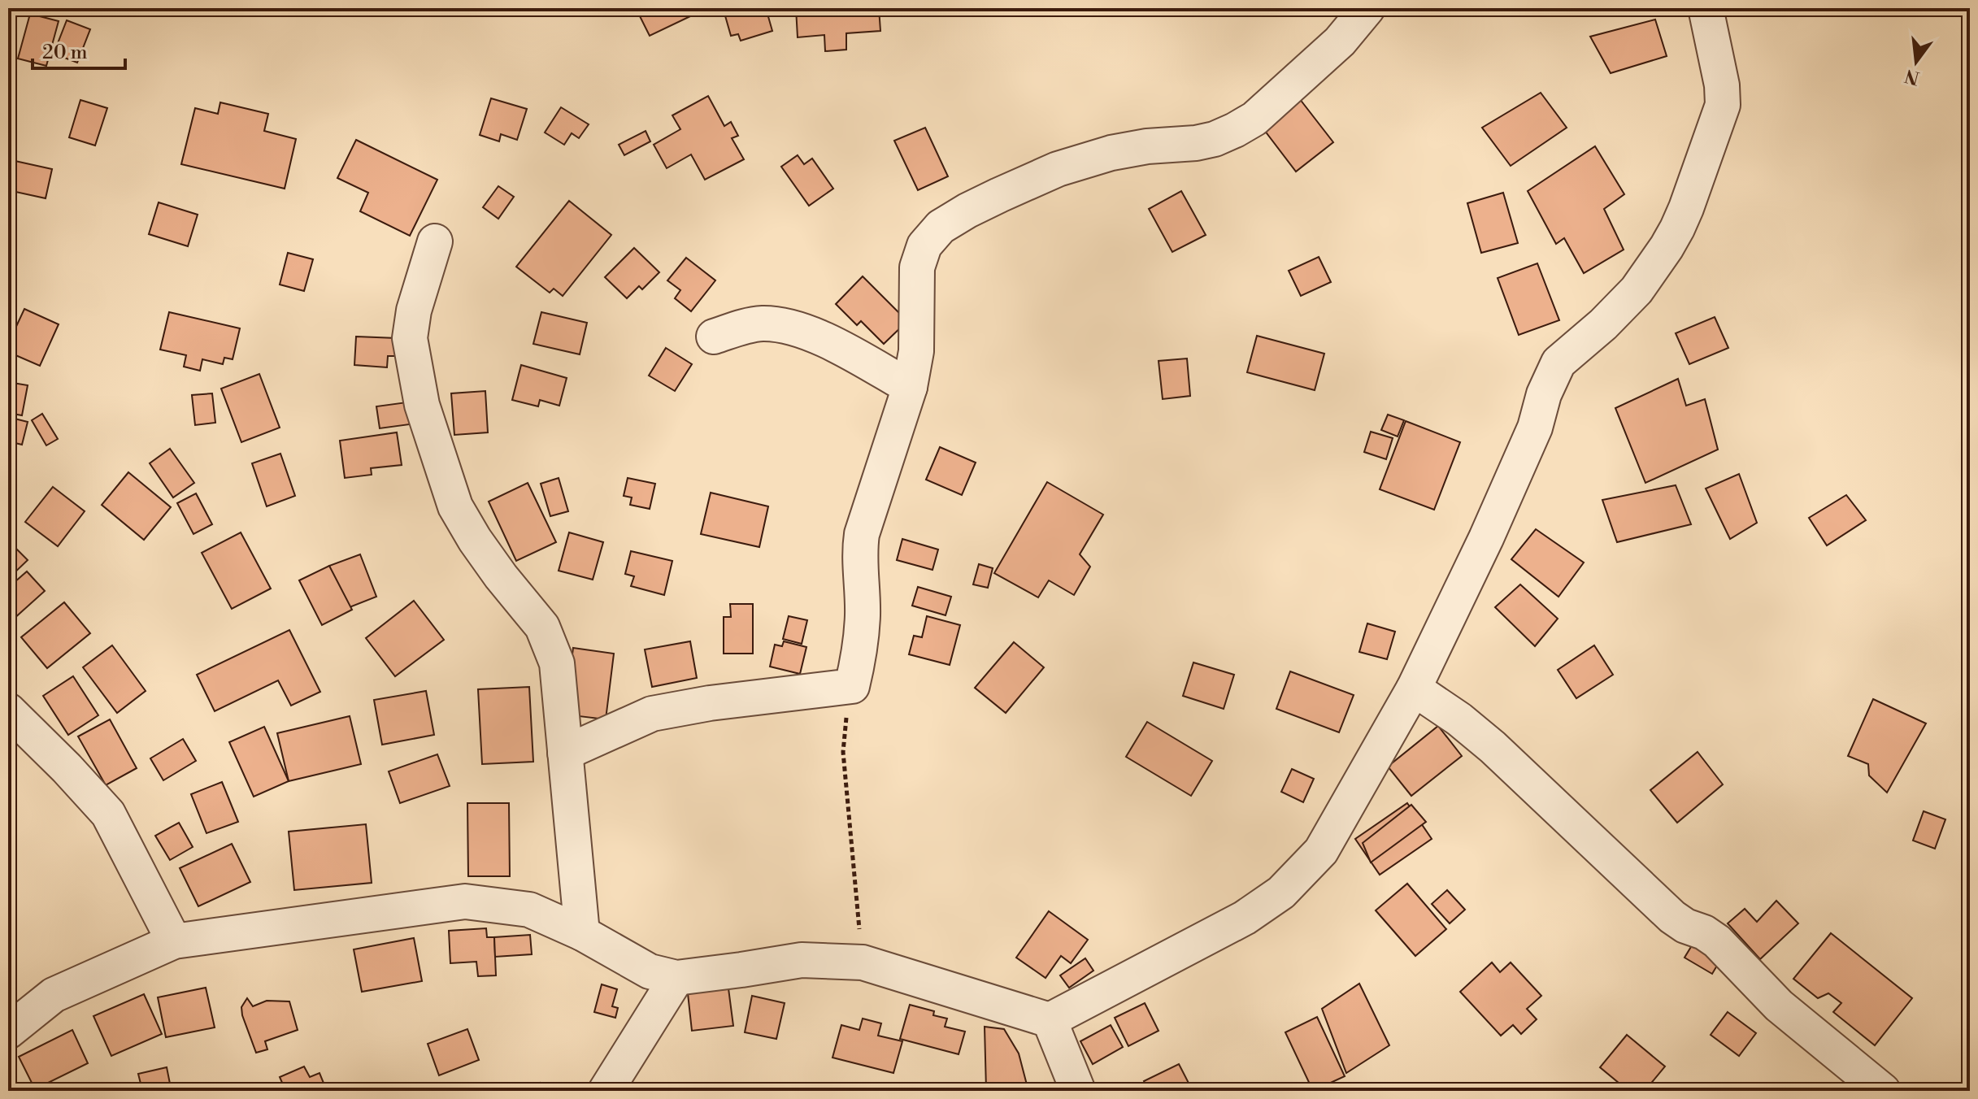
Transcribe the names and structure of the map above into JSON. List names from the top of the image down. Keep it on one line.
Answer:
{"scale_bar":"20 m","north":"bottom"}
